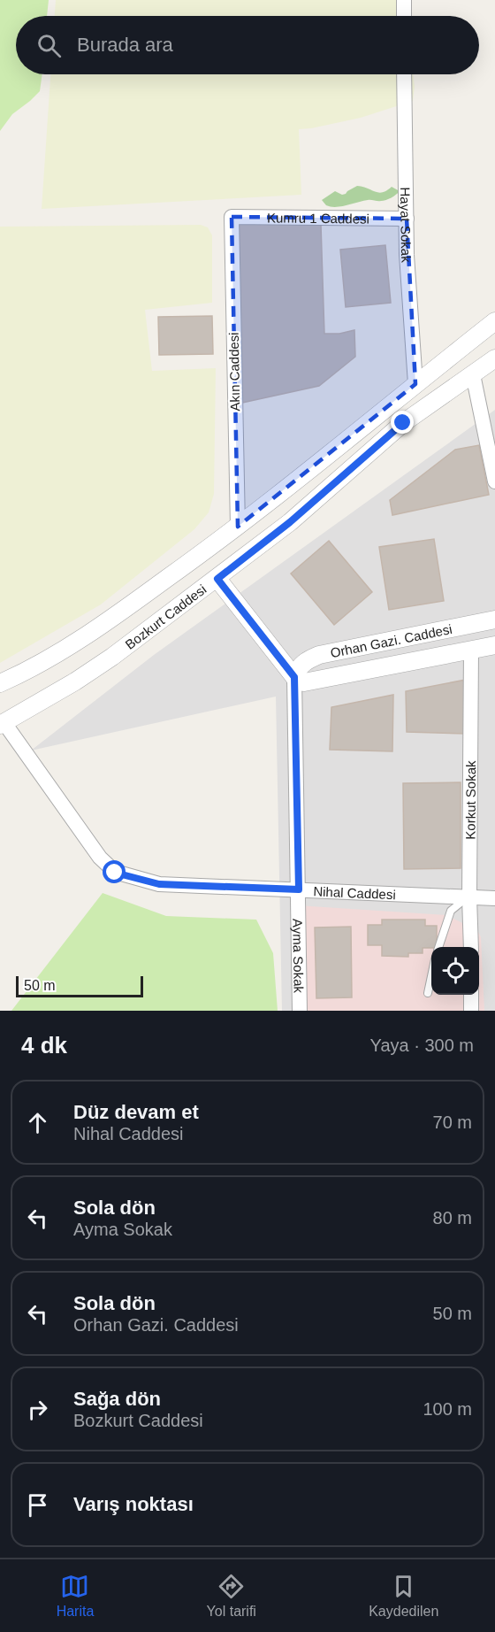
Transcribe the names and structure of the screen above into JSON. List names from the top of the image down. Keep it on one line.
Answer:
{"streets":{"street":["Kumru 1 Caddesi","Hayat Sokak","Akın Caddesi","Bozkurt Caddesi","Orhan Gazi. Caddesi","Korkut Sokak","Nihal Caddesi","Ayma Sokak"]},"crossings":[["Kumru 1 Caddesi","Hayat Sokak"],["Kumru 1 Caddesi","Akın Caddesi"],["Bozkurt Caddesi","Nihal Caddesi"],["Orhan Gazi. Caddesi","Korkut Sokak"],["Orhan Gazi. Caddesi","Ayma Sokak"],["Korkut Sokak","Nihal Caddesi"],["Nihal Caddesi","Ayma Sokak"]],"scale_bar":"50 m","page":{"search":"Burada ara","scale":"50 m","heading":["4 dk","Yaya · 300 m"],"list":[["Düz devam et","Nihal Caddesi","70 m"],["Sola dön","Ayma Sokak","80 m"],["Sola dön","Orhan Gazi. Caddesi","50 m"],["Sağa dön","Bozkurt Caddesi","100 m"],"Varış noktası"],"nav":["Harita","Yol tarifi","Kaydedilen"]}}
